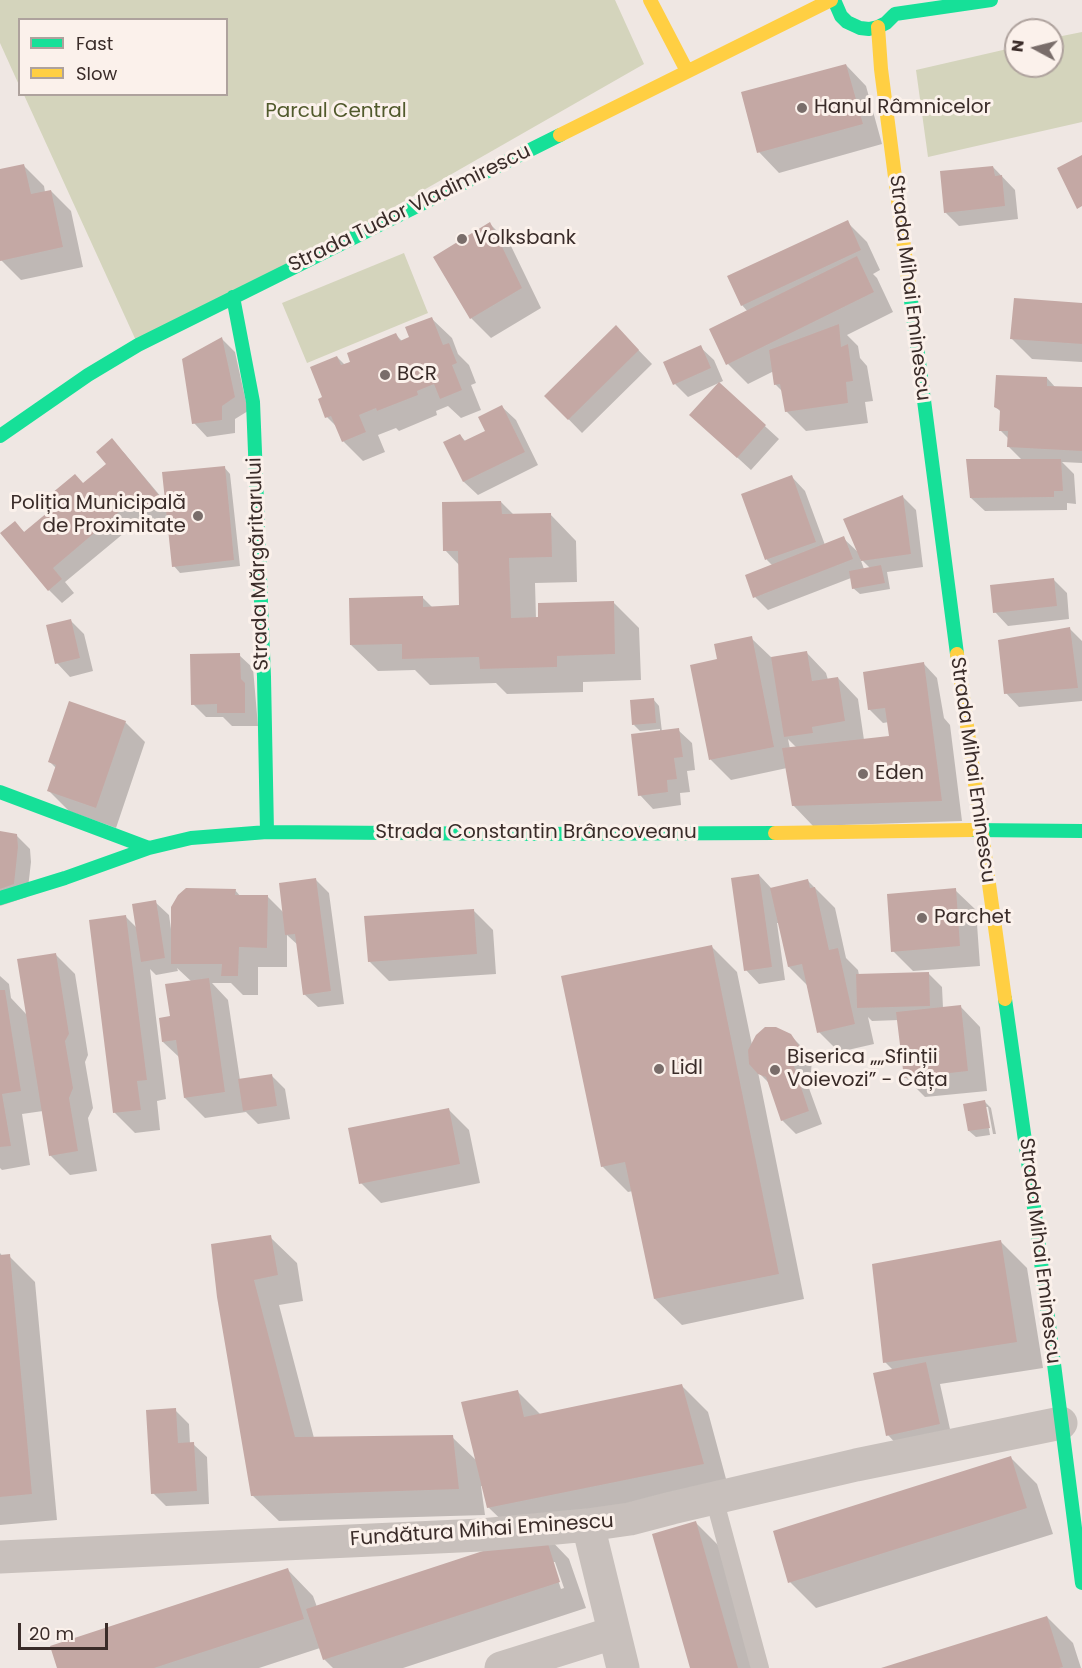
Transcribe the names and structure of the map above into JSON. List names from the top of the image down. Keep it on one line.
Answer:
{"streets":{"street":["Strada Tudor Vladimirescu","Strada Mihai Eminescu","Strada Mărgăritarului","Strada Constantin Brâncoveanu","Fundătura Mihai Eminescu"]},"crossings":[["Strada Tudor Vladimirescu","Strada Mihai Eminescu"],["Strada Tudor Vladimirescu","Strada Mărgăritarului"],["Strada Mihai Eminescu","Strada Constantin Brâncoveanu"],["Strada Mihai Eminescu","Fundătura Mihai Eminescu"],["Strada Mărgăritarului","Strada Constantin Brâncoveanu"]],"parks":["Parcul Central"],"places":["Hanul Râmnicelor","Volksbank","BCR","Poliția Municipală de Proximitate","Eden","Parchet","Lidl","Biserica „„Sfinții Voievozi” - Câța"],"legend":["Fast","Slow"],"scale_bar":"20 m","north":"left"}
